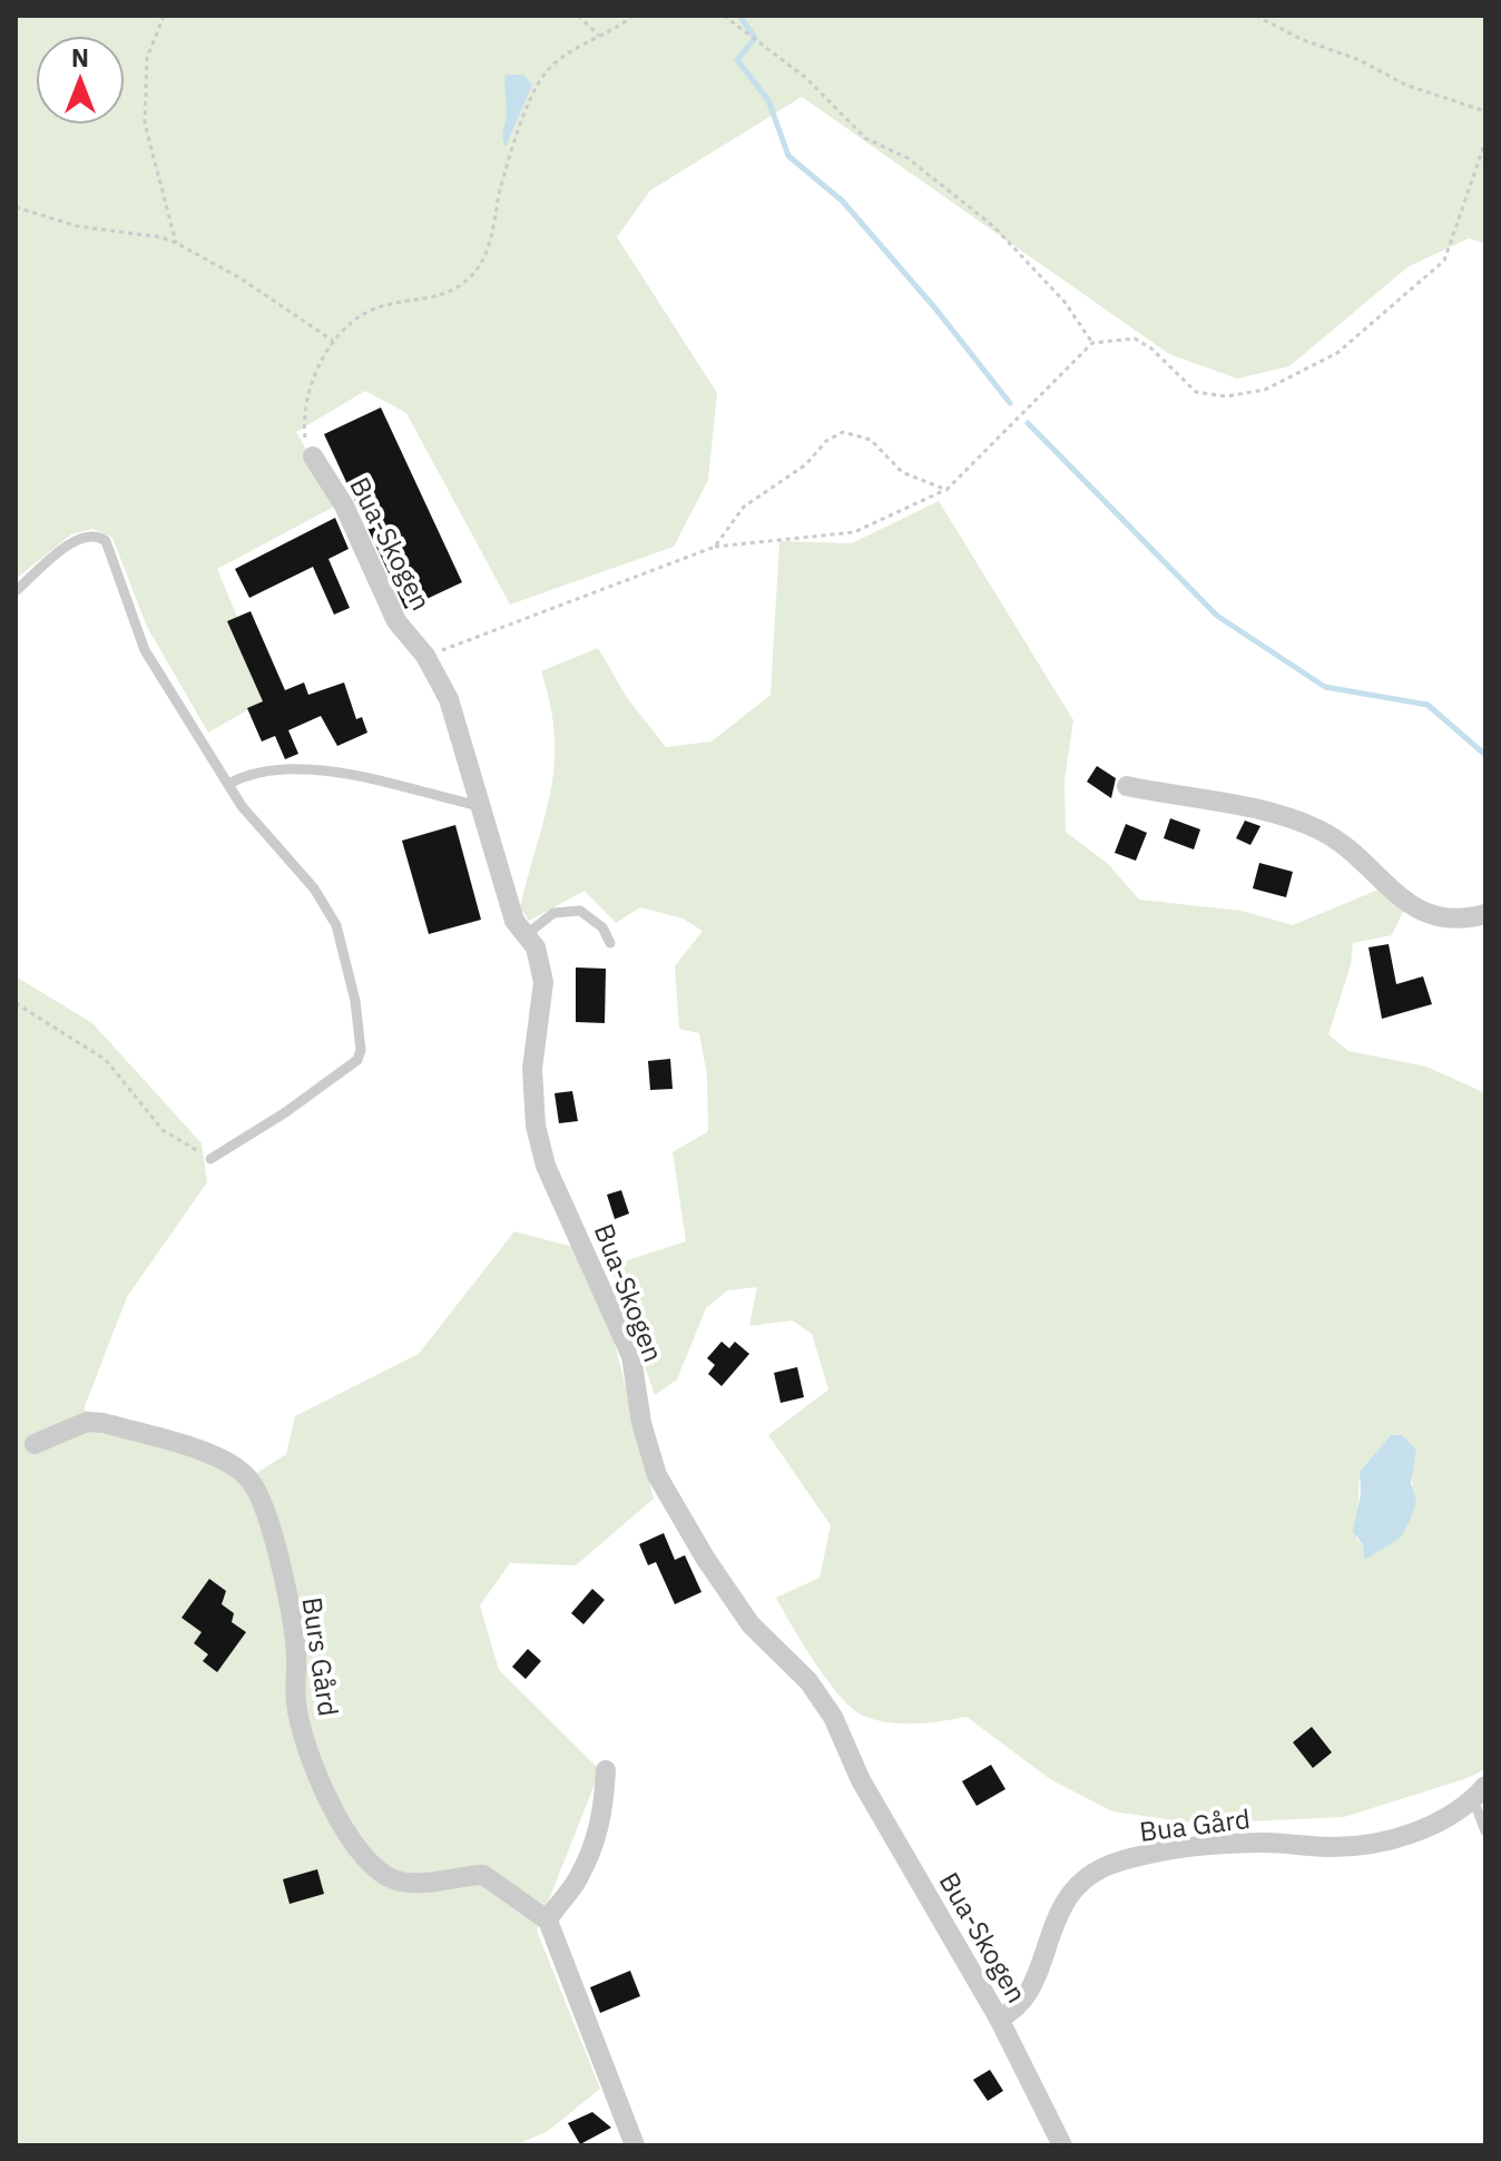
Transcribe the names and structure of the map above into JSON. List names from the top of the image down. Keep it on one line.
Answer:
{"streets":{"street":["Bua-Skogen","Burs Gård","Bua Gård"]},"crossings":[["Bua-Skogen","Bua Gård"]],"north":"top"}
